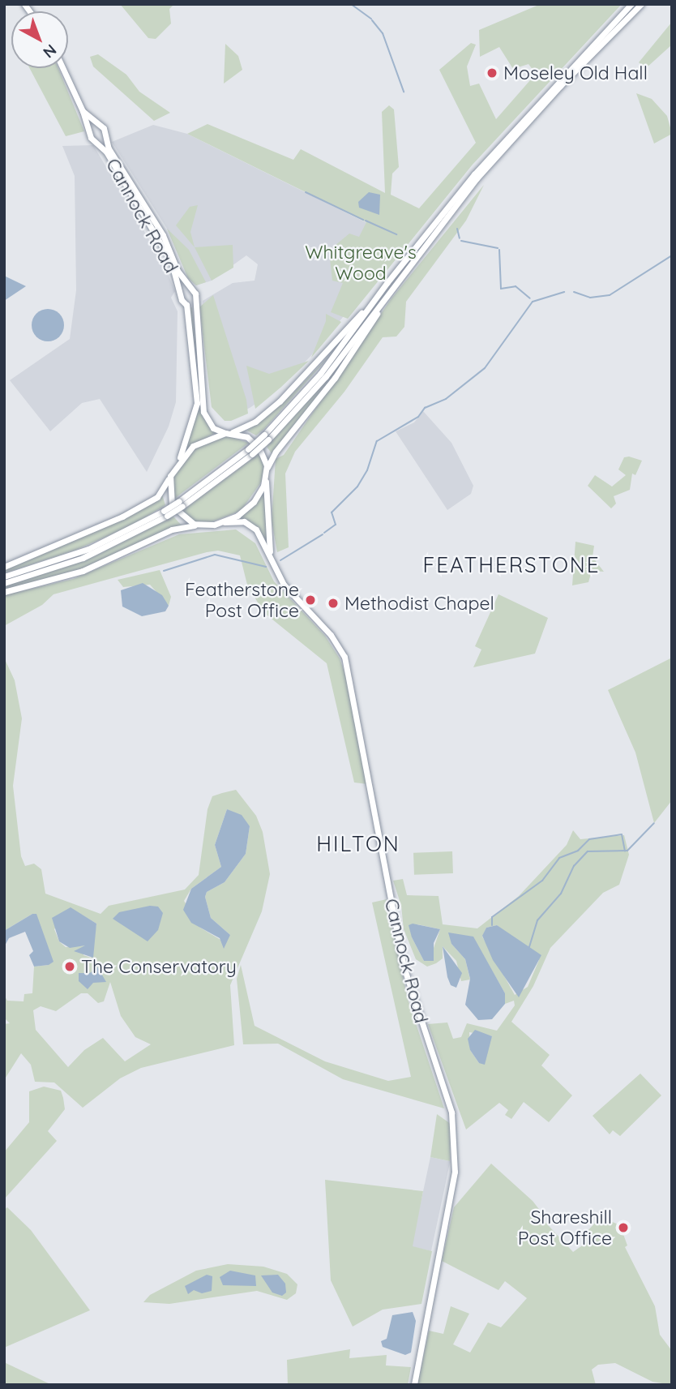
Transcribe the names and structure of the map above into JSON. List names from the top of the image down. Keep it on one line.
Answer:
{"streets":{"highway":["Cannock Road"]},"districts":["FEATHERSTONE","HILTON"],"parks":["Whitgreave's Wood"],"places":["Moseley Old Hall","Featherstone Post Office","Methodist Chapel","The Conservatory","Shareshill Post Office"],"north":"bottom right"}
